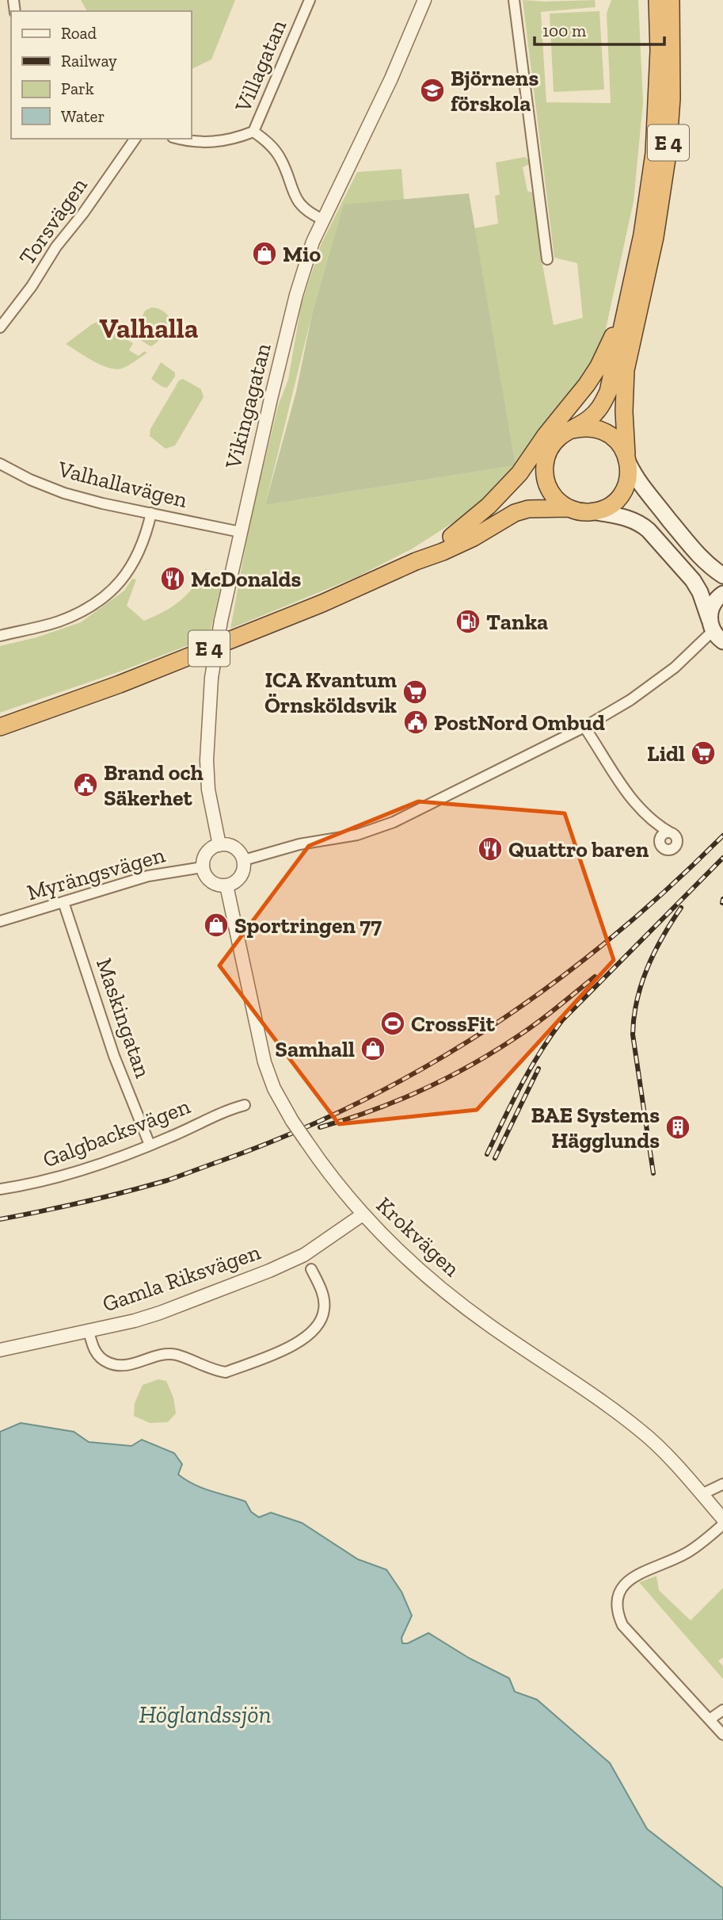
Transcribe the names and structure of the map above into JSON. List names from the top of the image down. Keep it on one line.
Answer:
{"streets":{"highway":["E 4"],"street":["Villagatan","Torsvägen","Vikingagatan","Valhallavägen","Myrängsvägen","Maskingatan","Galgbacksvägen","Krokvägen","Gamla Riksvägen"]},"crossings":[["Vikingagatan","Valhallavägen"],["Vikingagatan","Myrängsvägen"],["Vikingagatan","Krokvägen"],["Myrängsvägen","Maskingatan"],["Myrängsvägen","Krokvägen"],["Maskingatan","Galgbacksvägen"],["Krokvägen","Gamla Riksvägen"]],"districts":["Valhalla"],"water":["Höglandssjön"],"places":{"school or university":["Björnens förskola"],"shop":["Mio","Sportringen 77","Samhall"],"restaurant":["McDonalds","Quattro baren"],"fuel station":["Tanka"],"supermarket":["ICA Kvantum Örnsköldsvik","Lidl"],"public building":["PostNord Ombud","Brand och Säkerhet"],"sports":["CrossFit"],"building":["BAE Systems Hägglunds"]},"legend":["Road","Railway","Park","Water"],"scale_bar":"100 m"}
